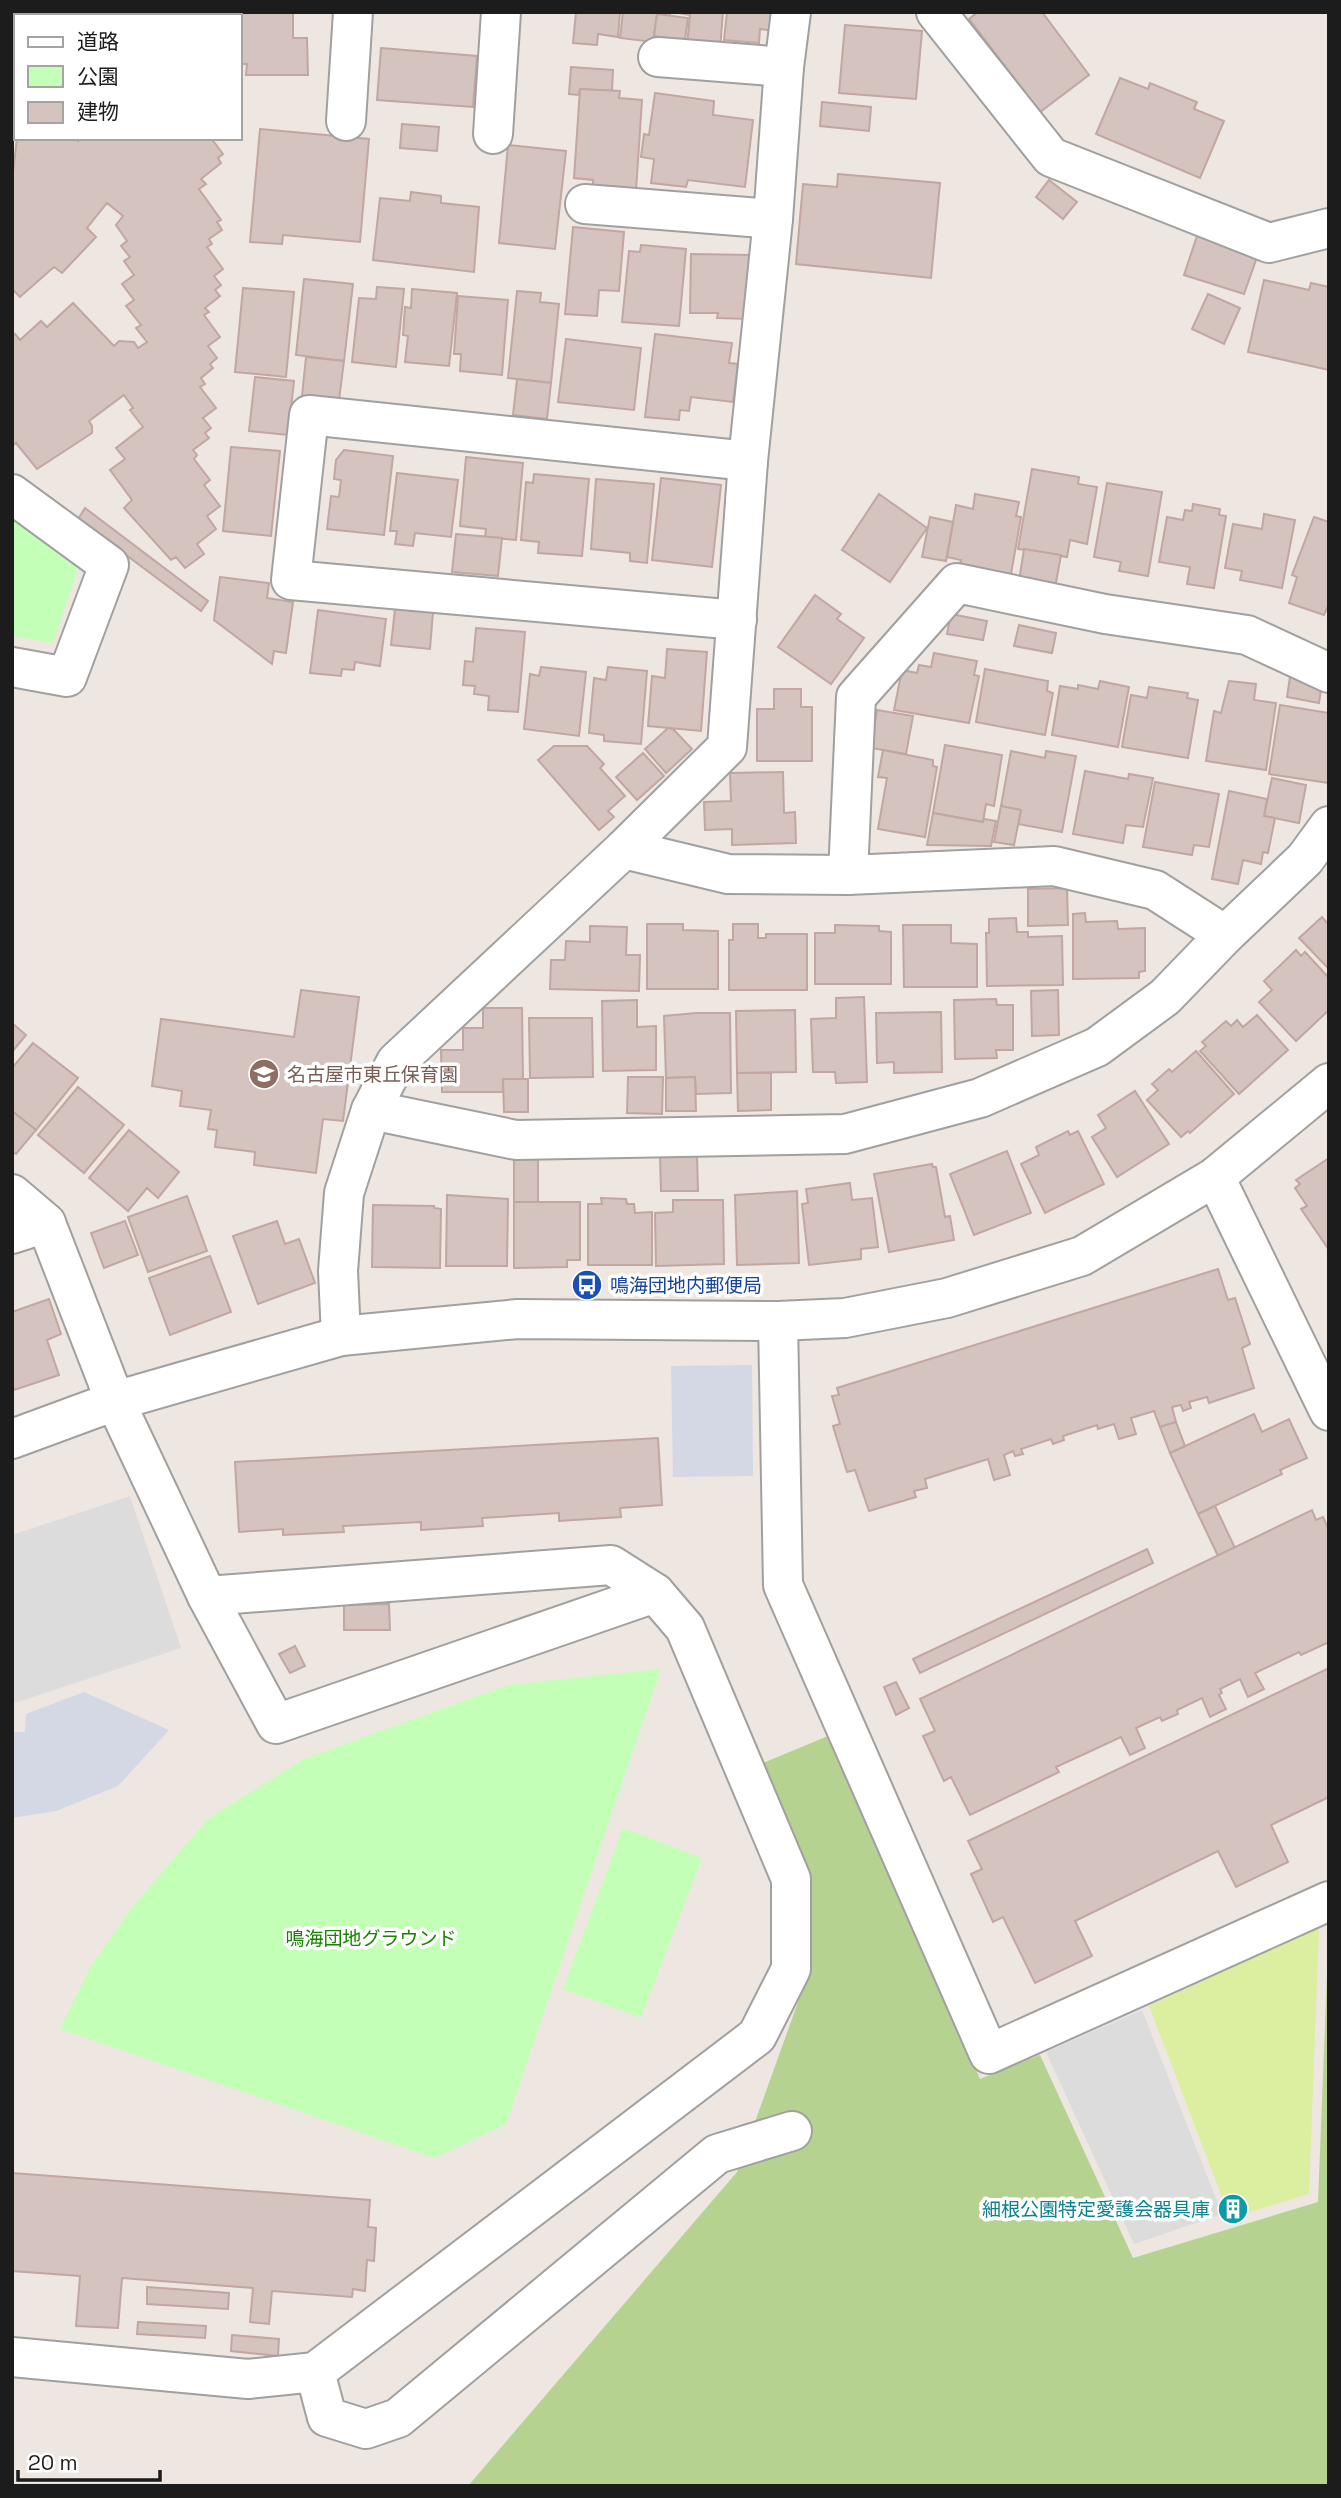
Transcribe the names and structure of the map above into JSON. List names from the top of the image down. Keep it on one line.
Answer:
{"parks":["鳴海団地グラウンド"],"places":{"school or university":["名古屋市東丘保育園"],"bus stop":["鳴海団地内郵便局"],"building":["細根公園特定愛護会器具庫"]},"legend":["道路","公園","建物"],"scale_bar":"20 m"}
